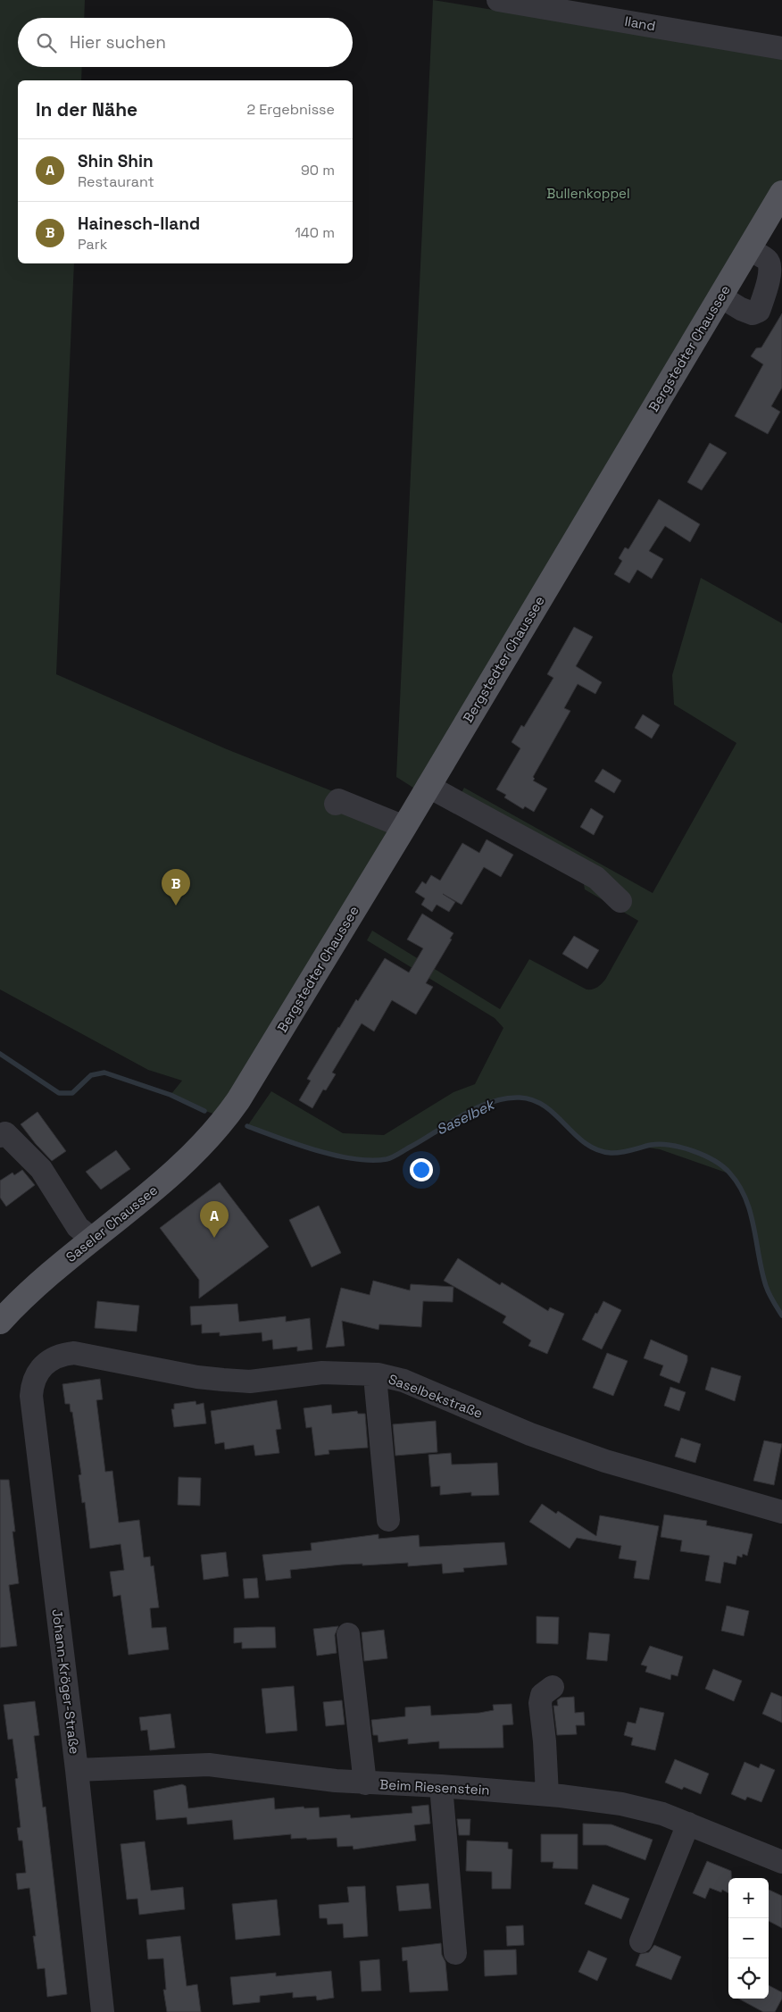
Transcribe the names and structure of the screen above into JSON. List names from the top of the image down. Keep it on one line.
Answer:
{"streets":{"main road":["Bergstedter Chaussee","Saseler Chaussee"],"street":["Iland","Saselbekstraße","Johann-Kröger-Straße","Beim Riesenstein"]},"crossings":[["Bergstedter Chaussee","Saseler Chaussee"],["Saselbekstraße","Johann-Kröger-Straße"],["Johann-Kröger-Straße","Beim Riesenstein"]],"water":["Saselbek"],"parks":["Bullenkoppel"],"page":{"search":"Hier suchen","heading":["In der Nähe","2 Ergebnisse"],"list":[{"mark":"A","name":"Shin Shin","note":"Restaurant","value":"90 m"},{"mark":"B","name":"Hainesch-Iland","note":"Park","value":"140 m"}],"pins":["B","A"],"map_buttons":["+","−"]}}
